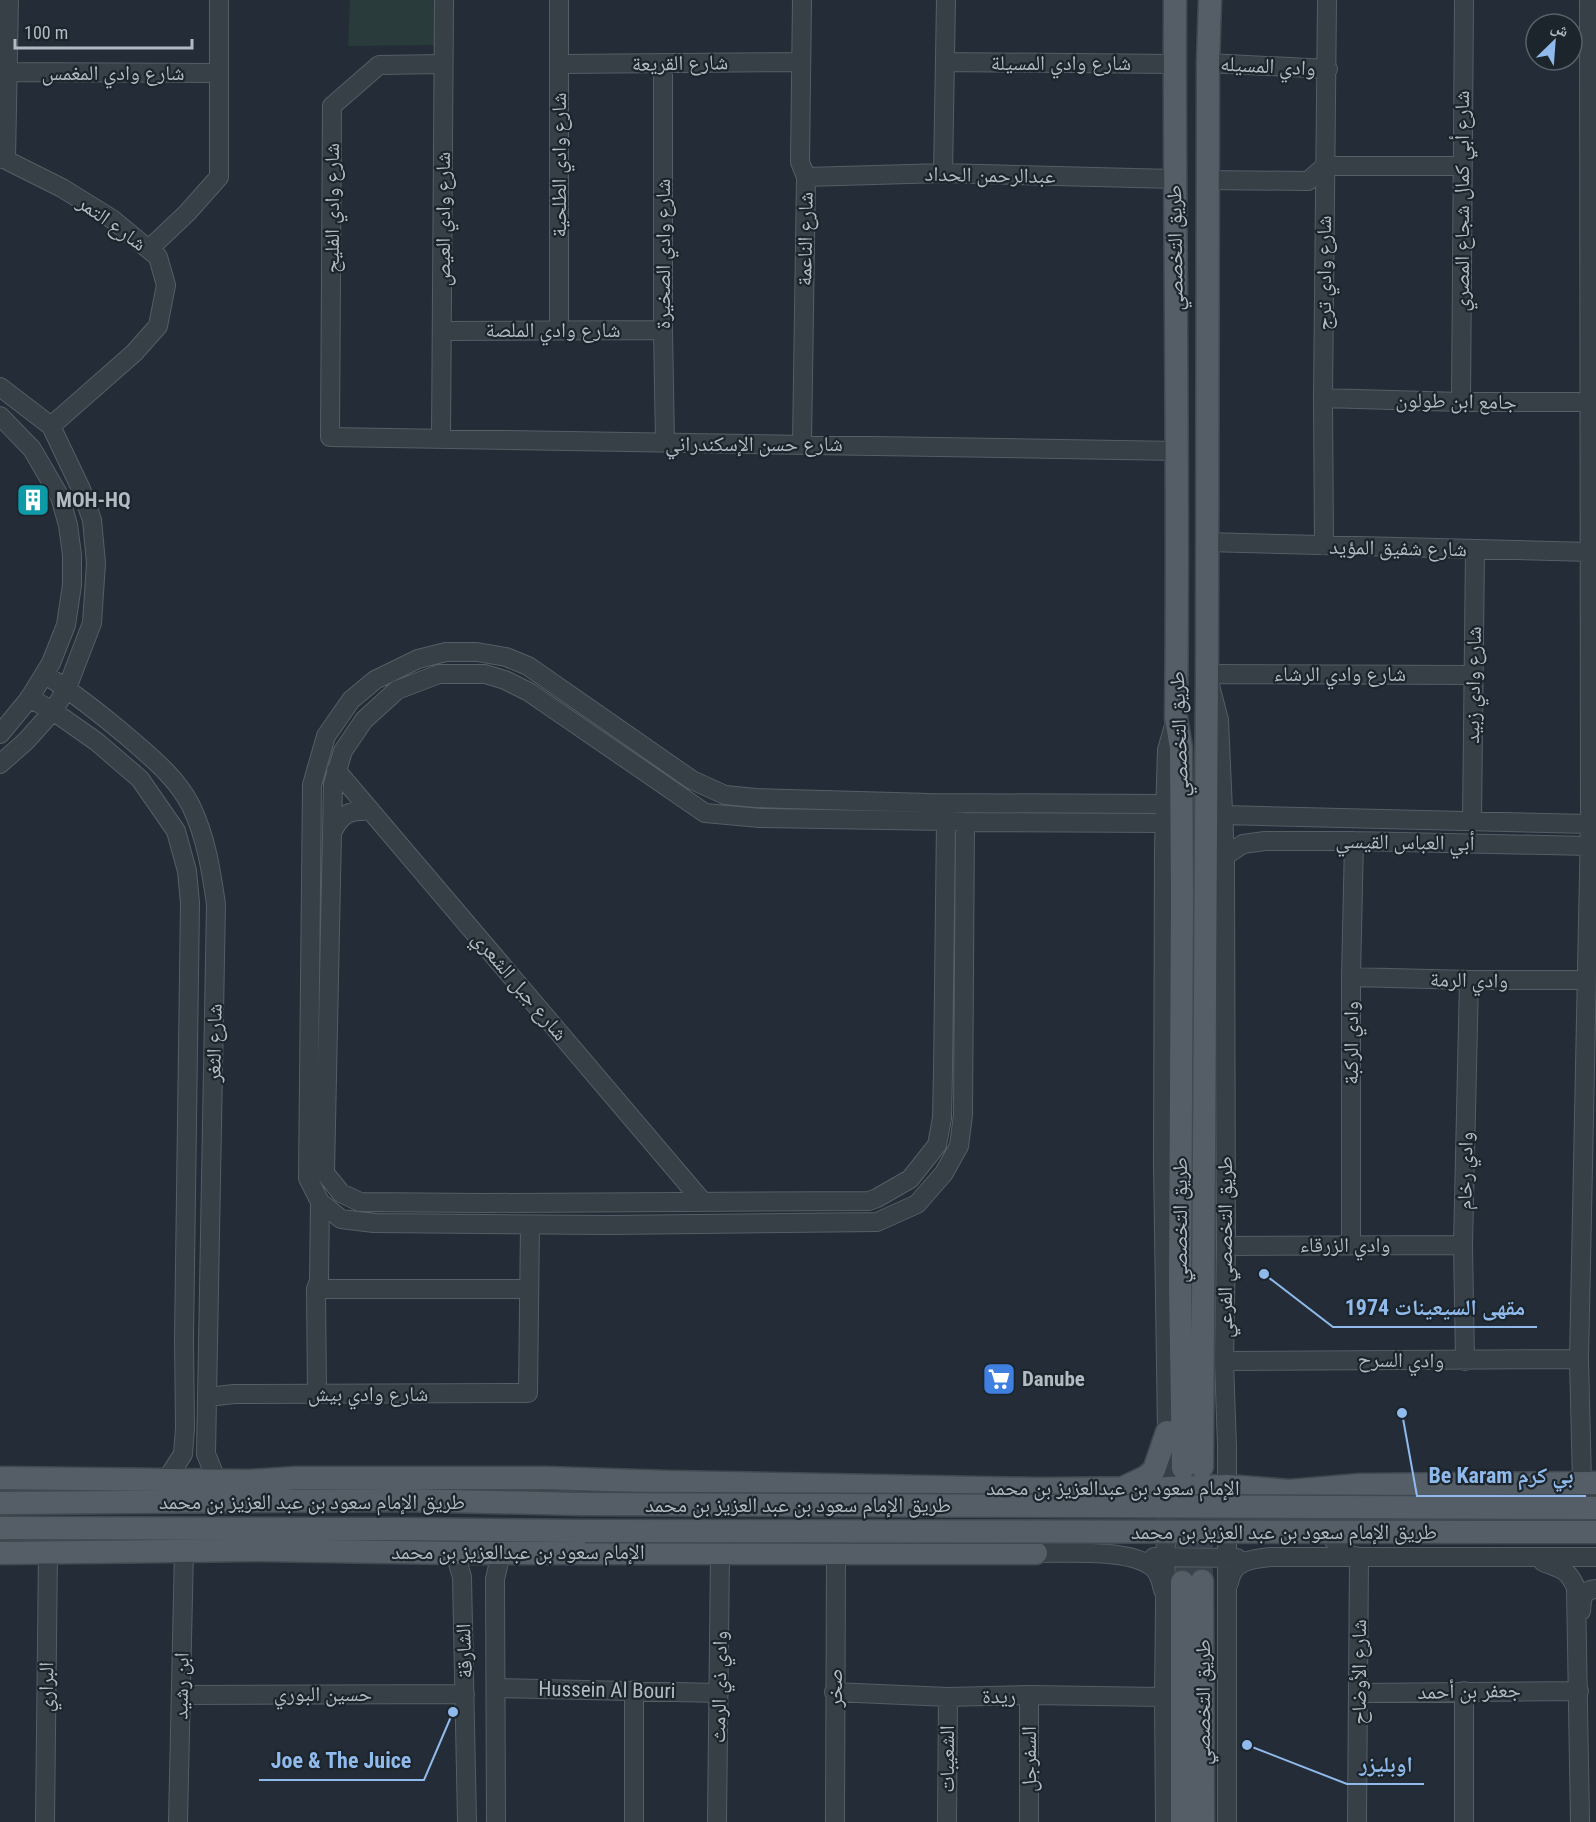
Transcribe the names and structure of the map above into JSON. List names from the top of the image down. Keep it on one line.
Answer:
{"streets":{"main road":["طريق التخصصي","الإمام سعود بن عبدالعزيز بن محمد","طريق الإمام سعود بن عبد العزيز بن محمد"],"street":["شارع القريعة","شارع وادي المسيلة","وادي المسيله","شارع وادي المغمس","شارع وادي الطلحية","عبدالرحمن الحداد","شارع أبي كمال شجاع المصري","شارع وادي الفليح","شارع وادي العيص","شارع التمر","شارع الناعمة","شارع وادي الصخيرة","شارع وادي ترج","شارع وادي الملصة","جامع ابن طولون","شارع حسن الإسكندراني","شارع شفيق المؤيد","شارع وادي الرشاء","شارع وادي زبيد","أبي العباس القيسي","وادي الرمة","شارع جبل الشعري","شارع الثغر","وادي الركبة","وادي رخام","وادي الزرقاء","طريق التخصصي الفرعي","وادي السرح","شارع وادي بيش","الشارقة","شارع الأوضاح","ابن رشيد","البراري","وادي ذي الرمث","صخر","Hussein Al Bouri","جعفر بن أحمد","حسين البوري","ريدة","الشعيبات","السفرجل"]},"crossings":[["شارع القريعة","شارع وادي الطلحية"],["شارع القريعة","شارع الناعمة"],["شارع القريعة","شارع وادي الصخيرة"],["شارع وادي المسيلة","طريق التخصصي"],["وادي المسيله","طريق التخصصي"],["وادي المسيله","شارع وادي ترج"],["شارع وادي الطلحية","شارع وادي الملصة"],["عبدالرحمن الحداد","شارع الناعمة"],["عبدالرحمن الحداد","طريق التخصصي"],["شارع أبي كمال شجاع المصري","جامع ابن طولون"],["شارع وادي الفليح","شارع وادي العيص"],["شارع وادي الفليح","شارع حسن الإسكندراني"],["شارع وادي العيص","شارع وادي الملصة"],["شارع وادي العيص","شارع حسن الإسكندراني"],["شارع الناعمة","شارع حسن الإسكندراني"],["طريق التخصصي","شارع حسن الإسكندراني"],["طريق التخصصي","شارع شفيق المؤيد"],["طريق التخصصي","شارع وادي الرشاء"],["طريق التخصصي","طريق التخصصي الفرعي"],["شارع وادي الصخيرة","شارع وادي الملصة"],["شارع وادي الصخيرة","شارع حسن الإسكندراني"],["شارع وادي ترج","جامع ابن طولون"],["شارع وادي ترج","شارع شفيق المؤيد"],["شارع شفيق المؤيد","شارع وادي زبيد"],["شارع وادي الرشاء","شارع وادي زبيد"],["شارع وادي الرشاء","طريق التخصصي الفرعي"],["شارع وادي زبيد","أبي العباس القيسي"],["أبي العباس القيسي","وادي الركبة"],["أبي العباس القيسي","طريق التخصصي الفرعي"],["وادي الرمة","وادي الركبة"],["وادي الرمة","وادي رخام"],["شارع الثغر","شارع وادي بيش"],["شارع الثغر","الإمام سعود بن عبدالعزيز بن محمد"],["وادي الركبة","وادي الزرقاء"],["وادي رخام","وادي الزرقاء"],["وادي رخام","وادي السرح"],["وادي الزرقاء","طريق التخصصي الفرعي"],["طريق التخصصي الفرعي","وادي السرح"],["طريق التخصصي الفرعي","الإمام سعود بن عبدالعزيز بن محمد"],["الإمام سعود بن عبدالعزيز بن محمد","الشارقة"],["الإمام سعود بن عبدالعزيز بن محمد","ابن رشيد"],["الإمام سعود بن عبدالعزيز بن محمد","البراري"],["الإمام سعود بن عبدالعزيز بن محمد","وادي ذي الرمث"],["الإمام سعود بن عبدالعزيز بن محمد","صخر"],["الشارقة","Hussein Al Bouri"],["الشارقة","حسين البوري"],["شارع الأوضاح","جعفر بن أحمد"],["ابن رشيد","حسين البوري"],["وادي ذي الرمث","Hussein Al Bouri"],["صخر","ريدة"],["ريدة","الشعيبات"],["ريدة","السفرجل"]],"places":{"building":["MOH-HQ"],"other":["مقهى السيعينات 1974","Be Karam بي كرم","Joe & The Juice","اوبليزر"],"supermarket":["Danube"]},"scale_bar":"100 m","north":"top right"}
